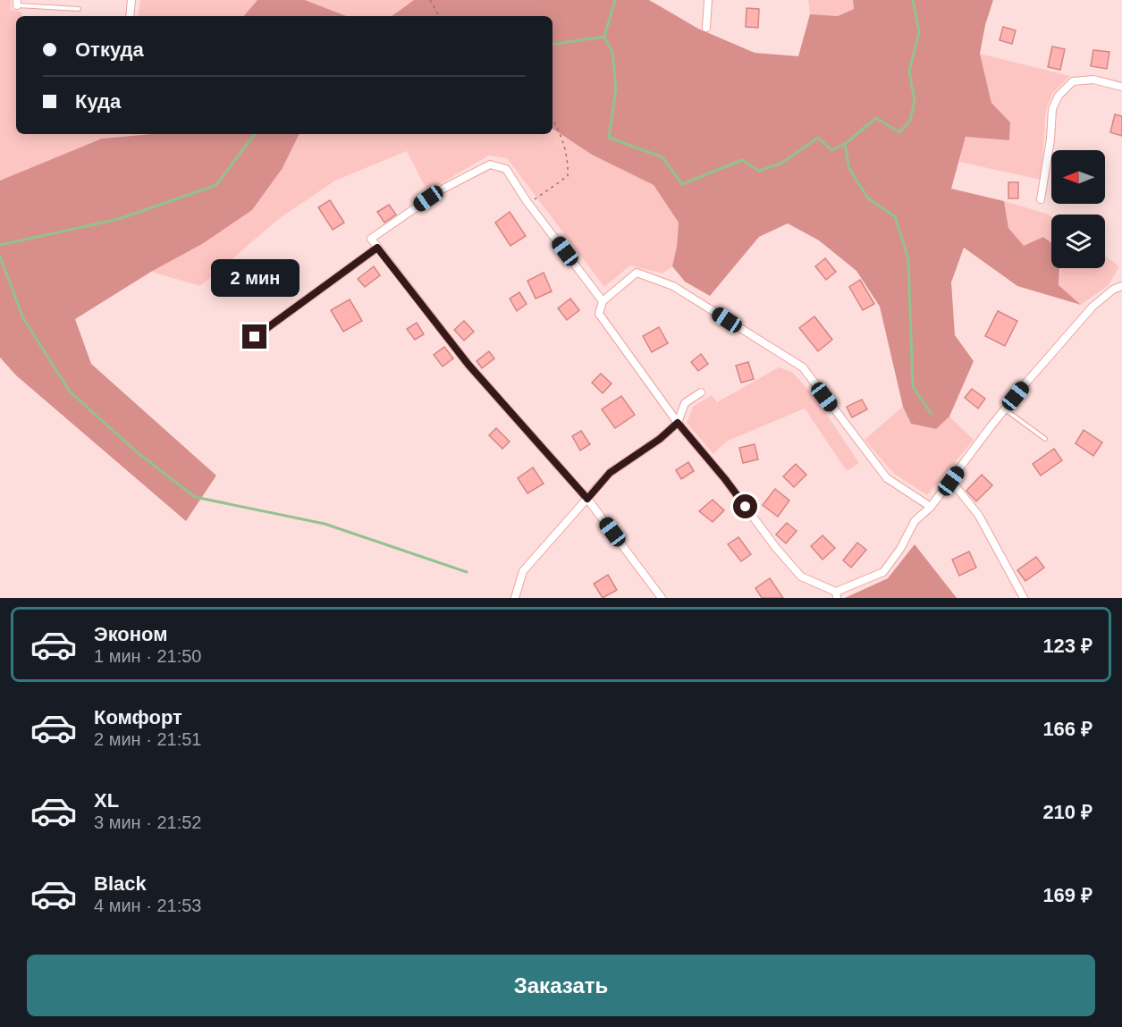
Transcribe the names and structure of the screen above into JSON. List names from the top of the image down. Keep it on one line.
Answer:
{"north":"left","page":{"banner":["Откуда","Куда"],"bubble":"2 мин","list":[{"name":"Эконом","note":"1 мин · 21:50","value":"123 ₽"},{"name":"Комфорт","note":"2 мин · 21:51","value":"166 ₽"},{"name":"XL","note":"3 мин · 21:52","value":"210 ₽"},{"name":"Black","note":"4 мин · 21:53","value":"169 ₽"}],"buttons":"Заказать"}}
